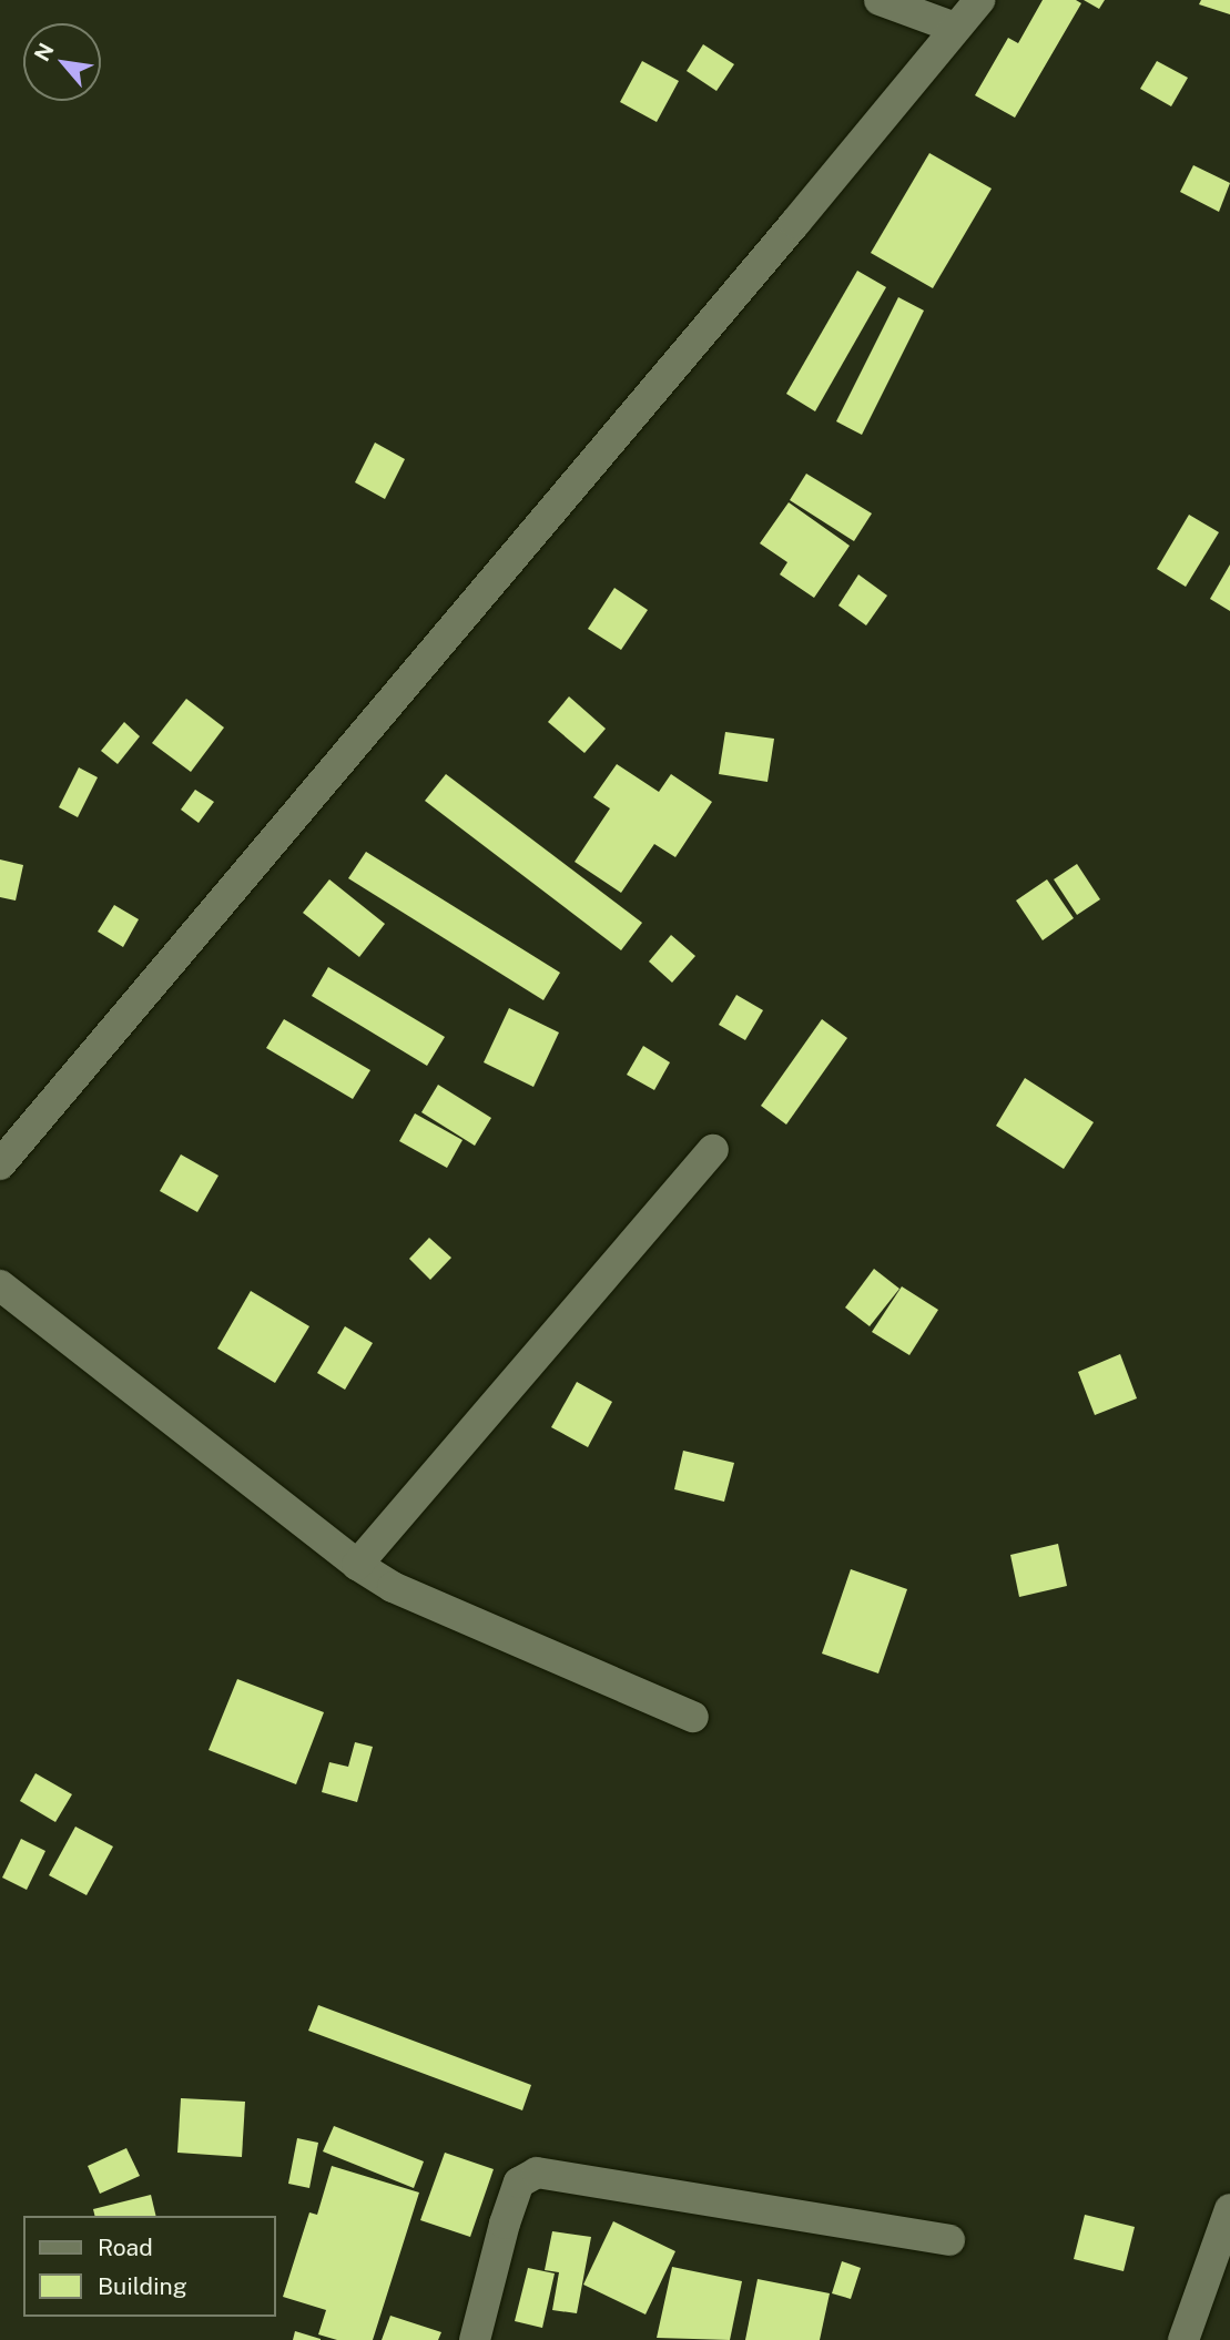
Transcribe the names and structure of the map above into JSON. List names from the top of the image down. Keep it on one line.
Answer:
{"legend":["Road","Building"],"north":"top left"}
